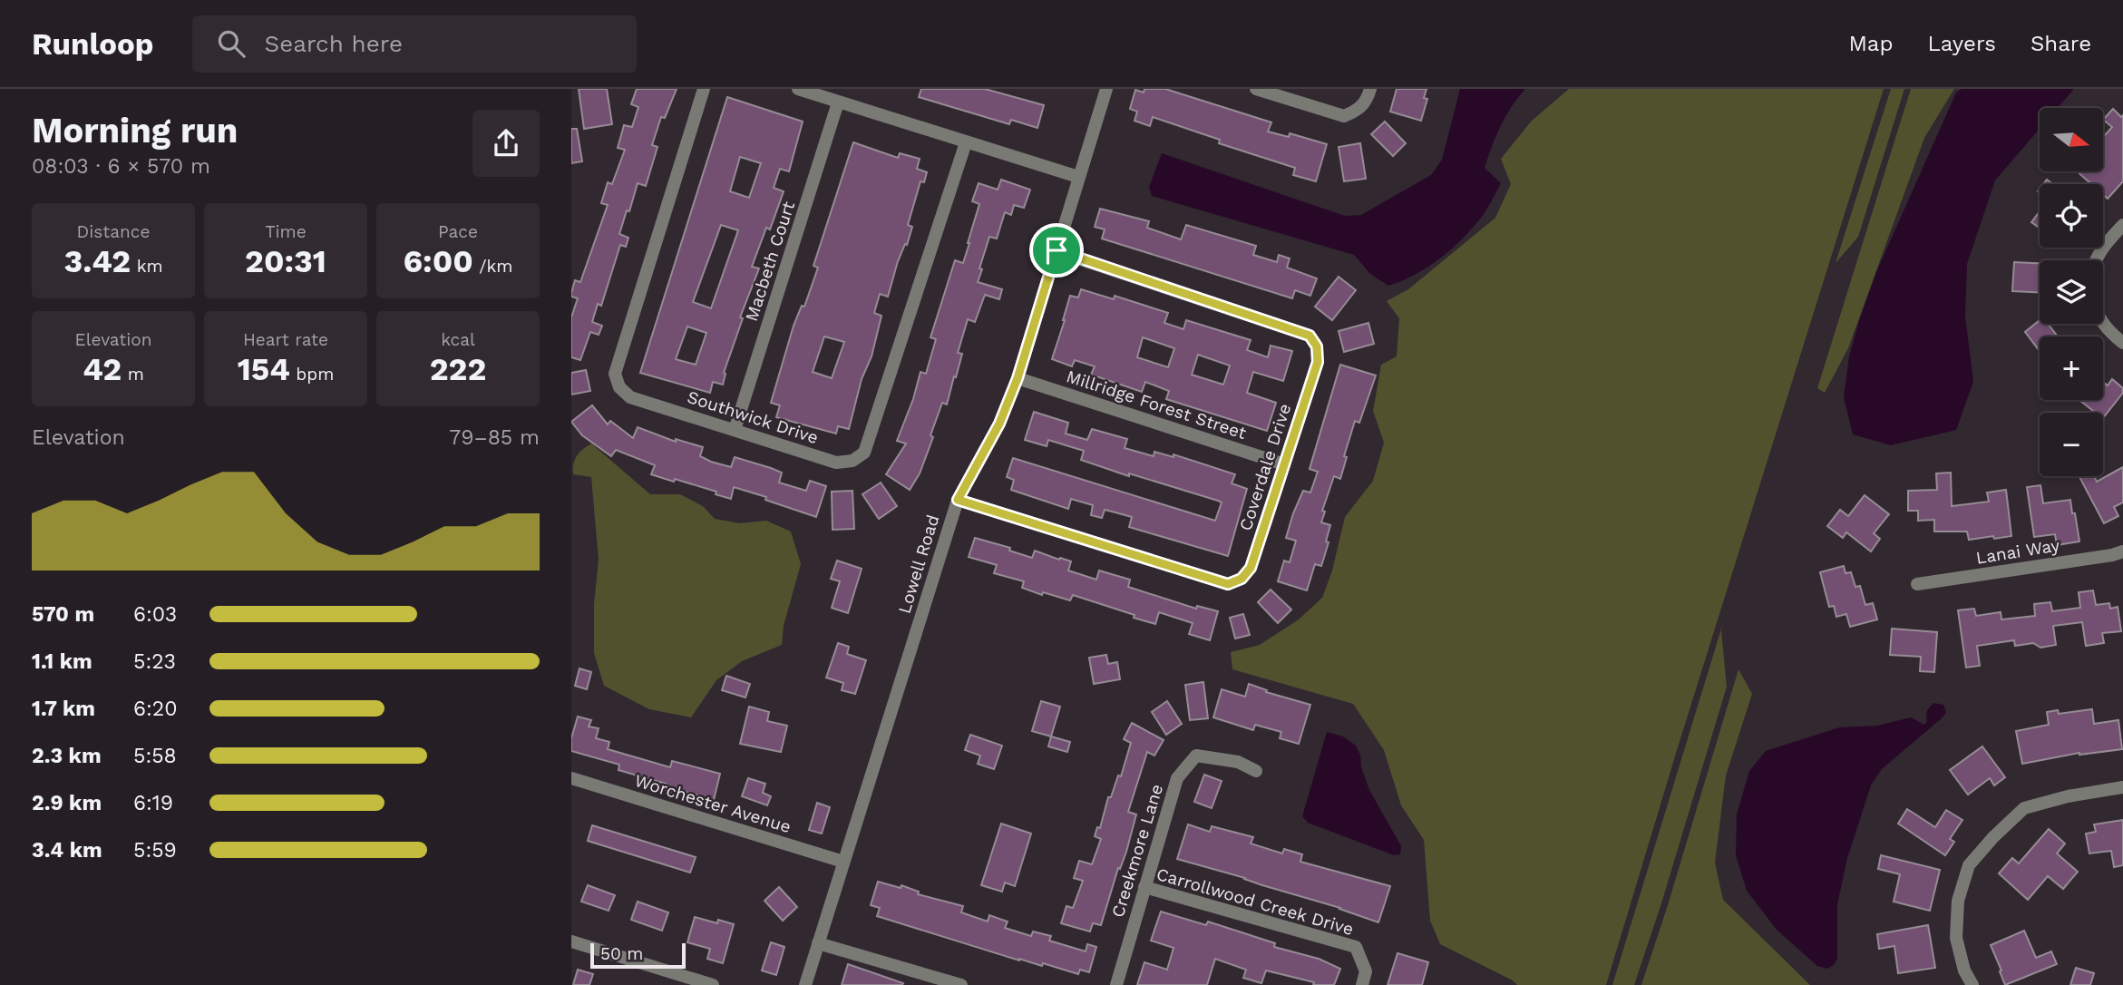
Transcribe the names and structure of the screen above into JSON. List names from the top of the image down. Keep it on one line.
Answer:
{"streets":{"street":["Macbeth Court","Millridge Forest Street","Southwick Drive","Coverdale Drive","Lanai Way","Lowell Road","Worchester Avenue","Creekmore Lane","Carrollwood Creek Drive"]},"crossings":[["Macbeth Court","Southwick Drive"],["Millridge Forest Street","Coverdale Drive"],["Millridge Forest Street","Lowell Road"],["Coverdale Drive","Lowell Road"],["Lowell Road","Worchester Avenue"],["Creekmore Lane","Carrollwood Creek Drive"]],"scale_bar":"50 m","north":"right","page":{"header":"Runloop","search":"Search here","nav":["Map","Layers","Share"],"heading":["Morning run","08:03 · 6 × 570 m"],"map_buttons":["+","−"],"stats":[["Distance","3.42 km"],["Time","20:31"],["Pace","6:00 /km"],["Elevation","42 m"],["Heart rate","154 bpm"],["kcal","222"]],"chart":["Elevation","79–85 m"],"list":[{"name":"570 m","note":"6:03"},{"name":"1.1 km","note":"5:23"},{"name":"1.7 km","note":"6:20"},{"name":"2.3 km","note":"5:58"},{"name":"2.9 km","note":"6:19"},{"name":"3.4 km","note":"5:59"}],"scale":"50 m"}}
